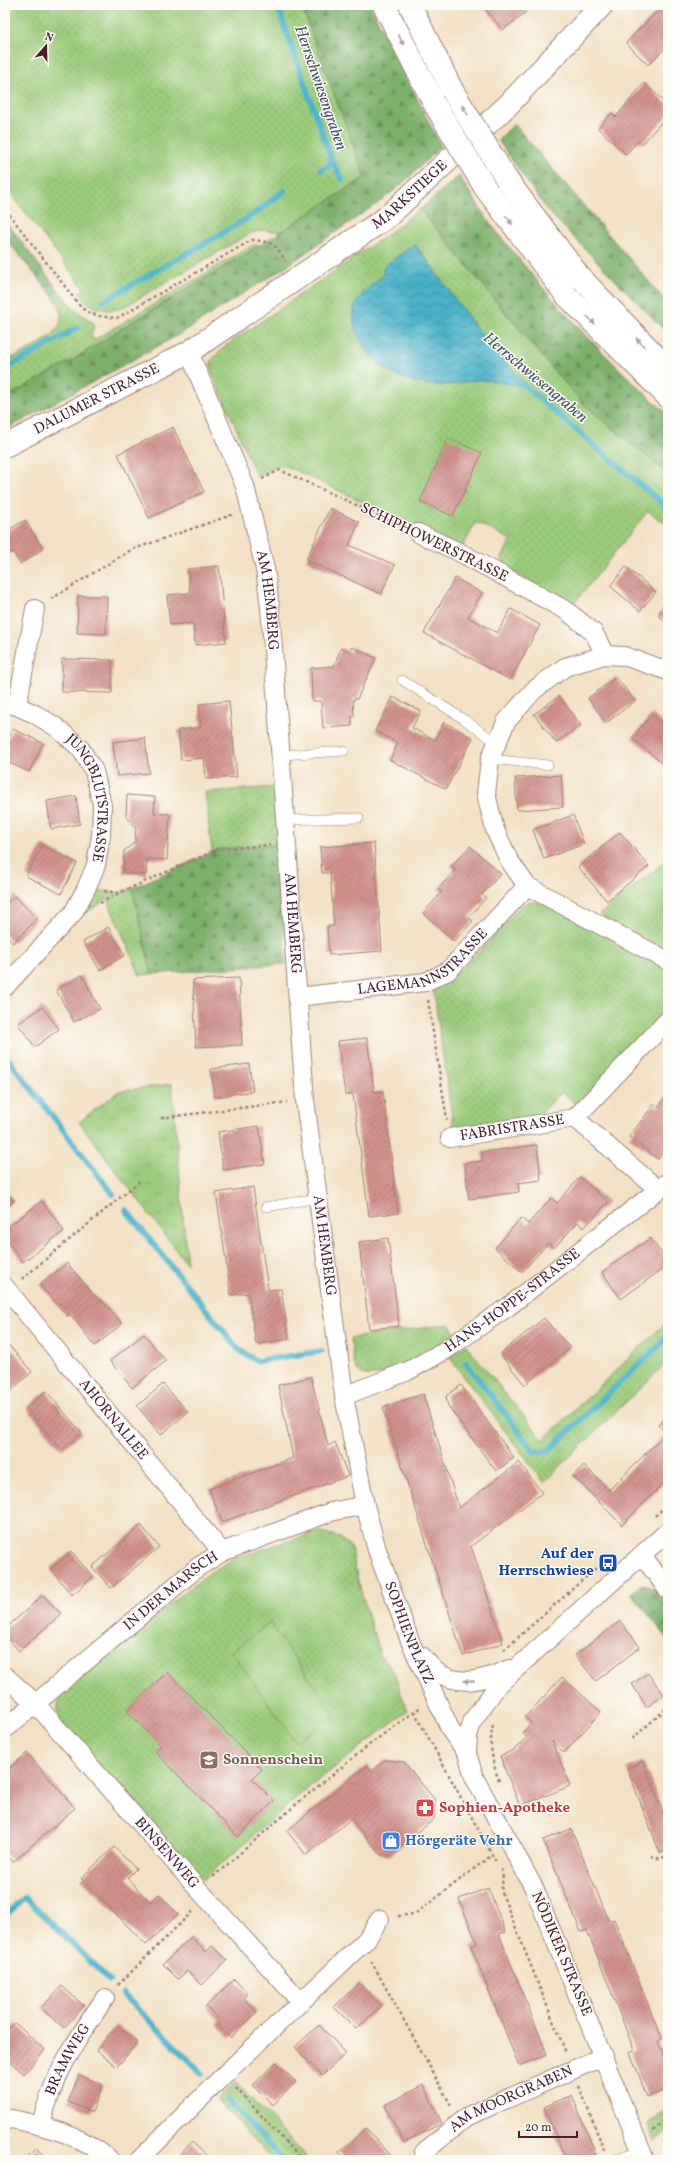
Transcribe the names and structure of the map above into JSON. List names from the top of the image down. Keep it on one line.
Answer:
{"streets":{"main road":["MARKSTIEGE","DALUMER STRASSE"],"street":["SCHIPHOWERSTRASSE","AM HEMBERG","JUNGBLUTSTRASSE","LAGEMANNSTRASSE","FABRISTRASSE","HANS-HOPPE-STRASSE","AHORNALLEE","IN DER MARSCH","SOPHIENPLATZ","BINSENWEG","NÖDIKER STRASSE","BRAMWEG","AM MOORGRABEN"]},"crossings":[["MARKSTIEGE","DALUMER STRASSE"],["MARKSTIEGE","AM HEMBERG"],["DALUMER STRASSE","AM HEMBERG"],["SCHIPHOWERSTRASSE","AM HEMBERG"],["AM HEMBERG","LAGEMANNSTRASSE"],["AM HEMBERG","HANS-HOPPE-STRASSE"],["AM HEMBERG","IN DER MARSCH"],["AM HEMBERG","SOPHIENPLATZ"],["FABRISTRASSE","HANS-HOPPE-STRASSE"],["AHORNALLEE","IN DER MARSCH"],["IN DER MARSCH","SOPHIENPLATZ"],["IN DER MARSCH","BINSENWEG"],["SOPHIENPLATZ","NÖDIKER STRASSE"],["NÖDIKER STRASSE","AM MOORGRABEN"]],"water":["Herrschwiesengraben"],"places":{"bus stop":["Auf der Herrschwiese"],"school or university":["Sonnenschein"],"pharmacy":["Sophien-Apotheke"],"shop":["Hörgeräte Vehr"]},"scale_bar":"20 m","north":"top"}
